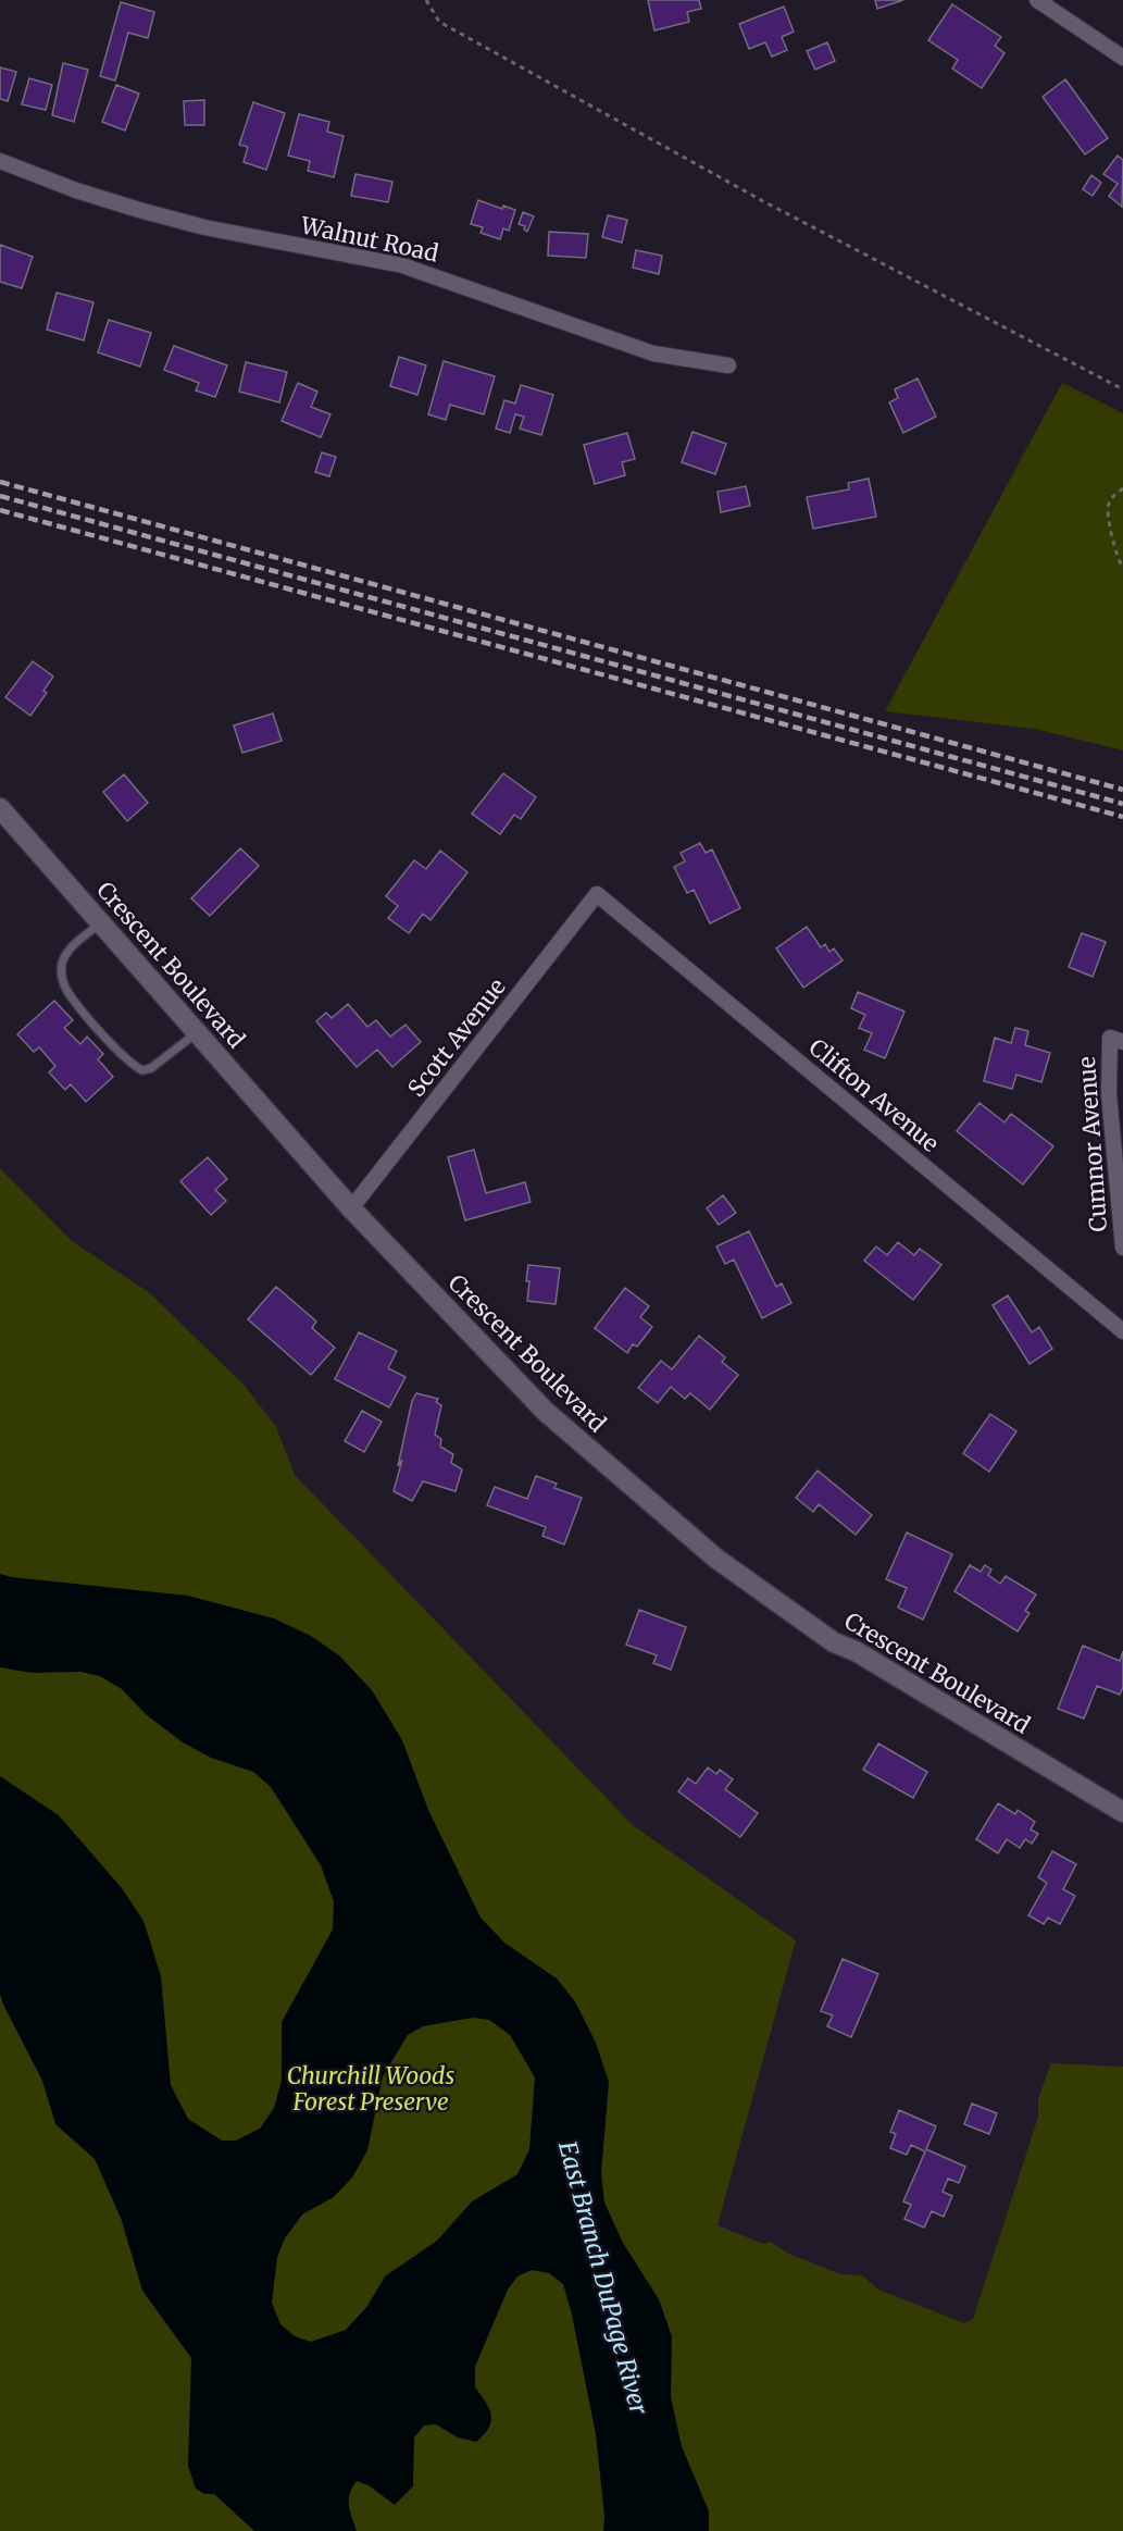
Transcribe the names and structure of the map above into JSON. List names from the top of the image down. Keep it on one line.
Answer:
{"streets":{"street":["Walnut Road","Crescent Boulevard","Scott Avenue","Clifton Avenue","Cumnor Avenue"]},"crossings":[["Crescent Boulevard","Scott Avenue"],["Scott Avenue","Clifton Avenue"]],"water":["East Branch DuPage River"],"parks":["Churchill Woods Forest Preserve"]}
